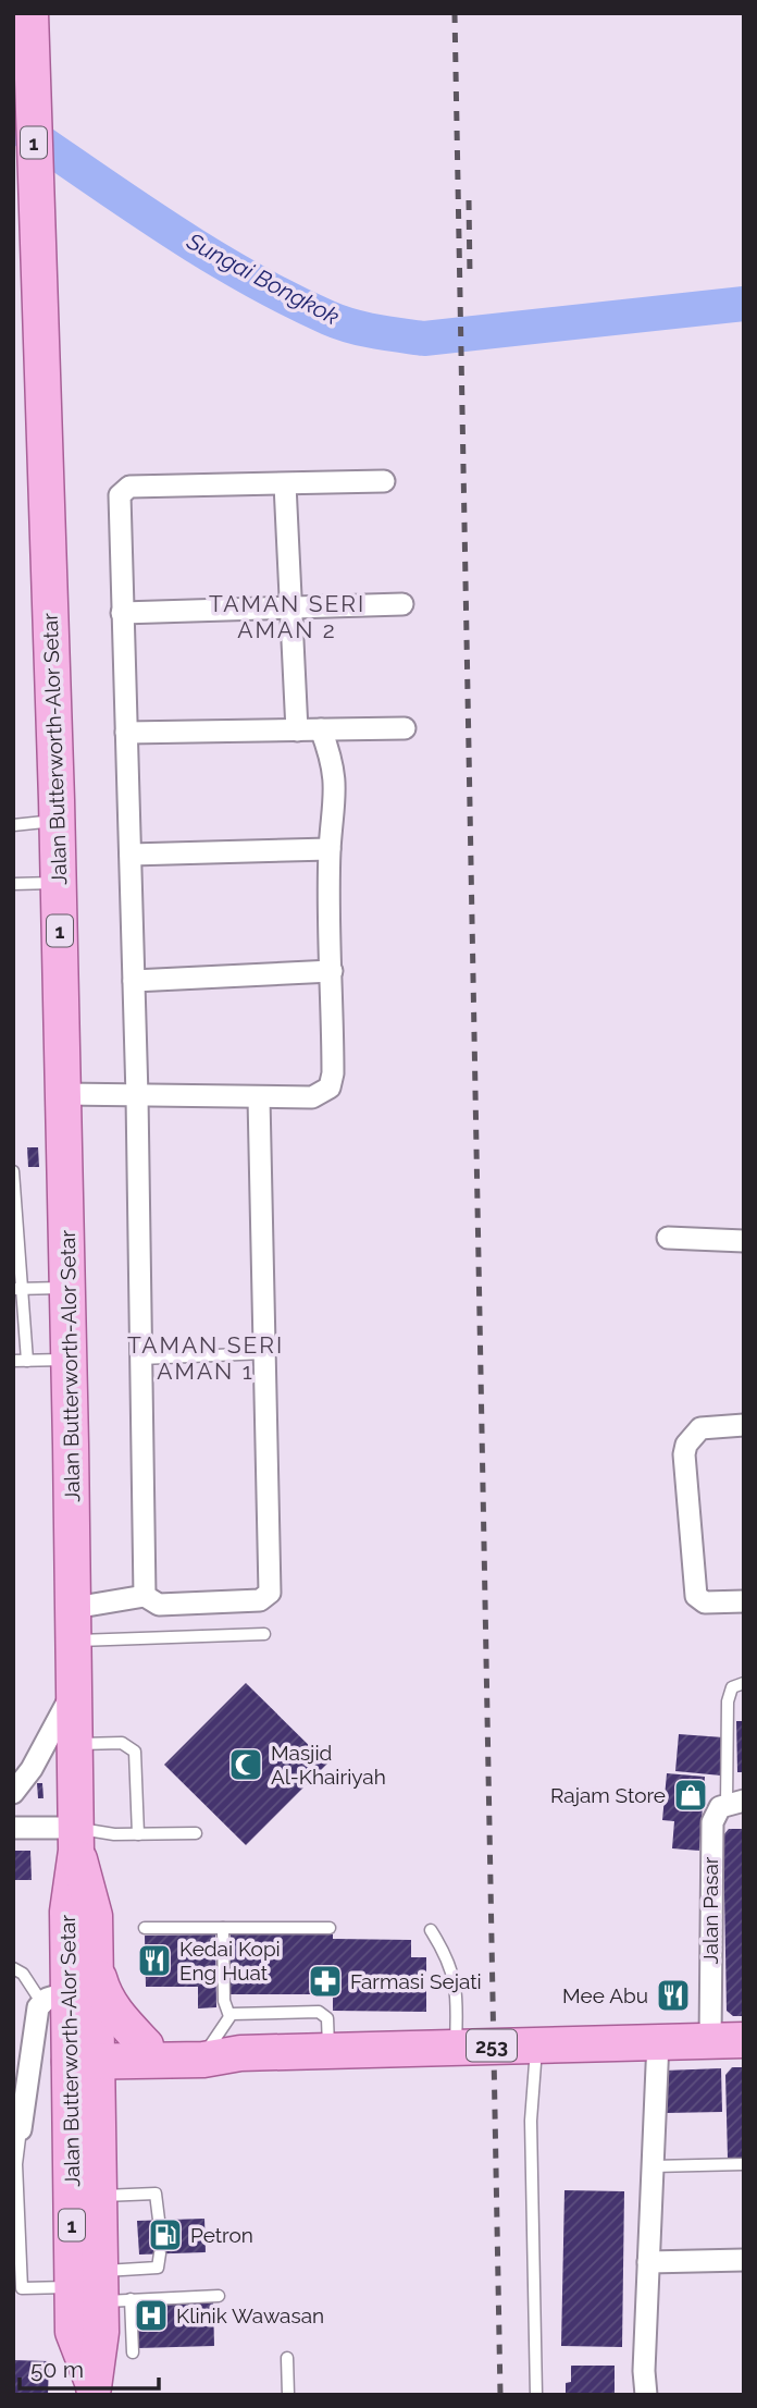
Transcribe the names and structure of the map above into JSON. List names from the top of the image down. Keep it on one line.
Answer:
{"streets":{"main road":["1","Jalan Butterworth-Alor Setar","253"],"street":["Jalan Pasar"]},"crossings":[["Jalan Butterworth-Alor Setar","253"],["Jalan Pasar","253"]],"districts":["TAMAN SERI AMAN 2","TAMAN SERI AMAN 1"],"water":["Sungai Bongkok"],"places":{"mosque":["Masjid Al-Khairiyah"],"shop":["Rajam Store"],"restaurant":["Kedai Kopi Eng Huat","Mee Abu"],"pharmacy":["Farmasi Sejati"],"fuel station":["Petron"],"hospital":["Klinik Wawasan"]},"scale_bar":"50 m"}
